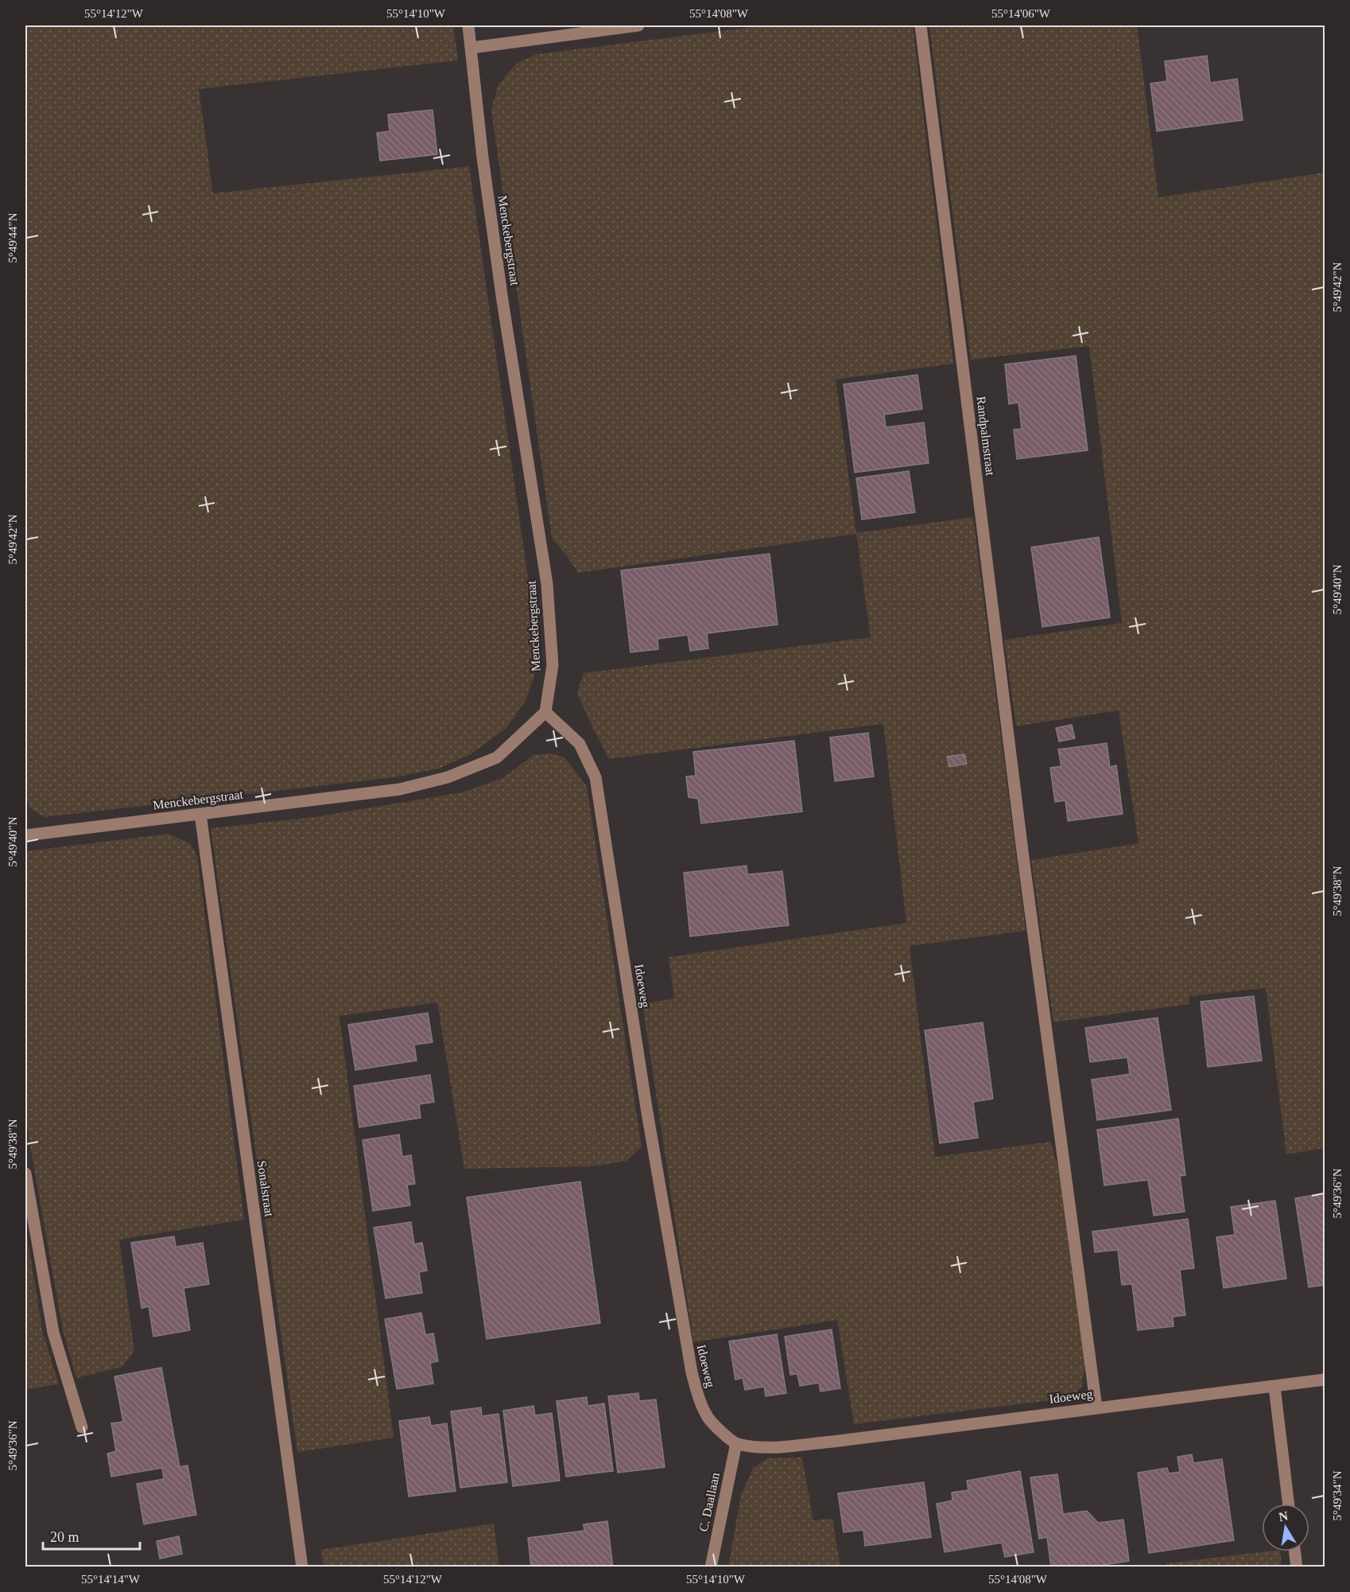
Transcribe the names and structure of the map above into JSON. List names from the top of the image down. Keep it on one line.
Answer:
{"streets":{"street":["Menckebergstraat","Randpalmstraat","Idoeweg","Sonalstraat","C. Daallaan"]},"crossings":[["Menckebergstraat","Idoeweg"],["Menckebergstraat","Sonalstraat"],["Randpalmstraat","Idoeweg"],["Idoeweg","C. Daallaan"]],"scale_bar":"20 m","north":"top","coordinates":["55°14'12\"W","55°14'10\"W","55°14'08\"W","55°14'06\"W","5°49'44\"N","5°49'42\"N","5°49'40\"N","5°49'38\"N","5°49'36\"N","5°49'34\"N","55°14'14\"W"]}
